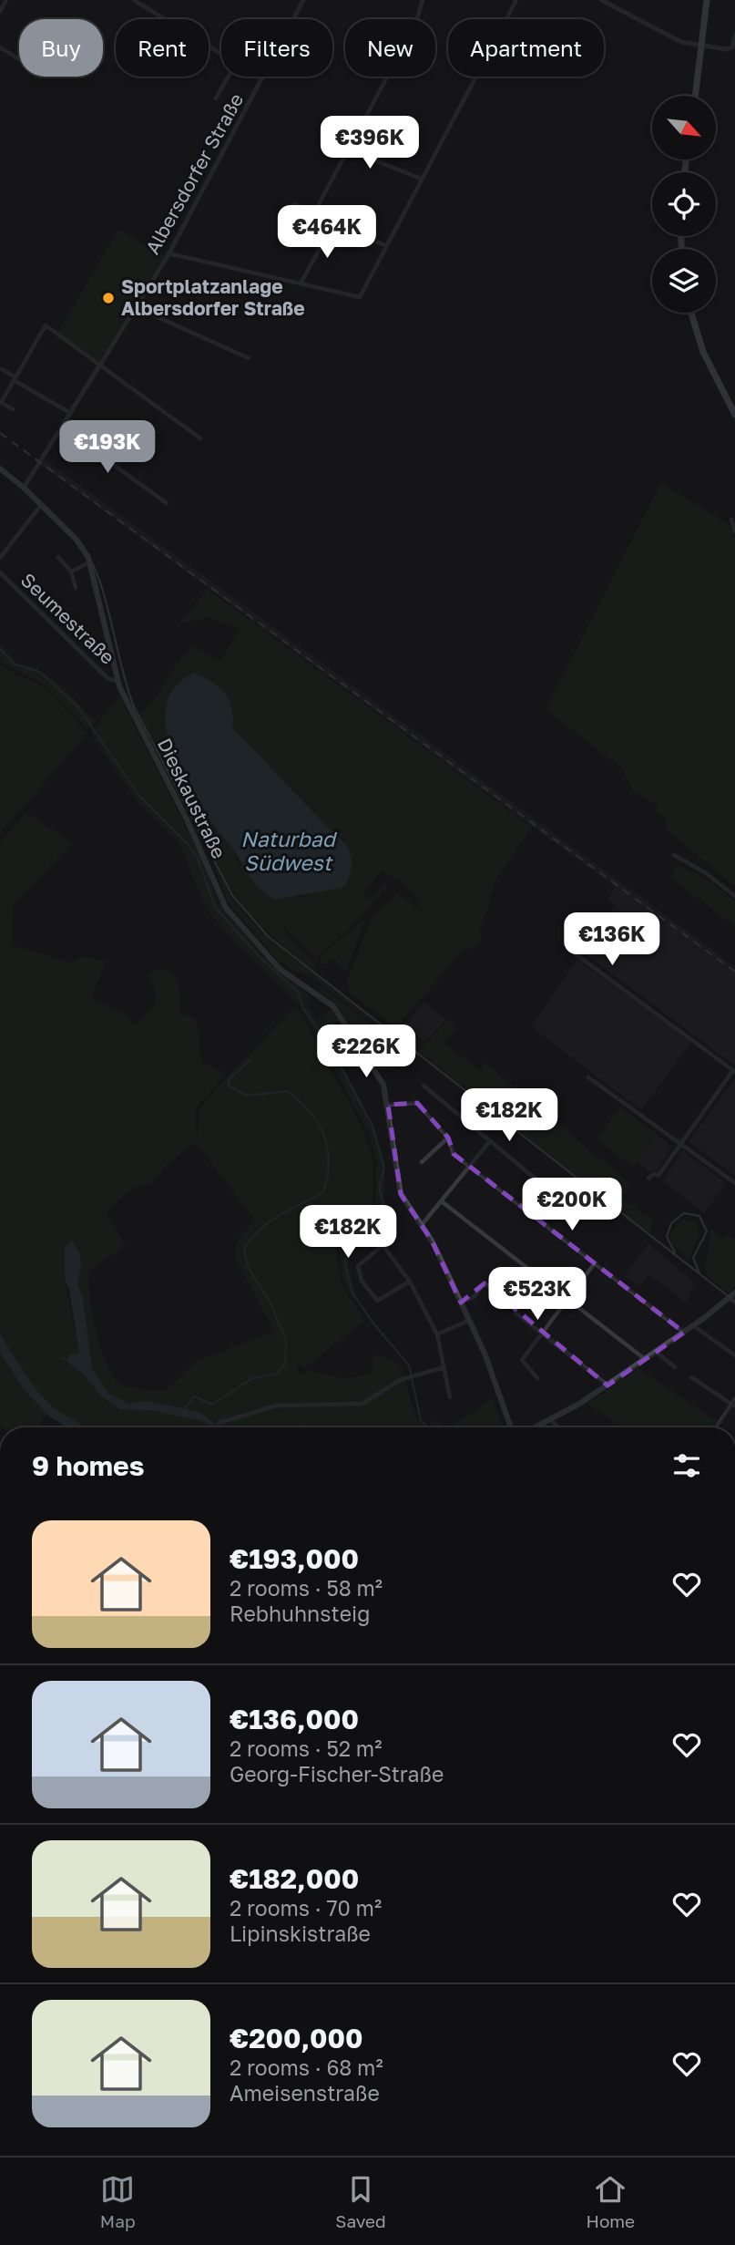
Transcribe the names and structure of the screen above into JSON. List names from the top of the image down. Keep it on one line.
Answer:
{"streets":{"main road":["Dieskaustraße"],"street":["Albersdorfer Straße","Seumestraße"]},"crossings":[["Albersdorfer Straße","Dieskaustraße"],["Seumestraße","Dieskaustraße"]],"water":["Naturbad Südwest"],"places":["Sportplatzanlage Albersdorfer Straße"],"north":"bottom right","page":{"chip":["Buy","Rent","Filters","New","Apartment"],"price":["€396K","€464K","€193K","€136K","€226K","€182K","€200K","€182K","€523K"],"heading":"9 homes","list":[{"name":"€193,000","note":"2 rooms · 58 m² · Rebhuhnsteig"},{"name":"€136,000","note":"2 rooms · 52 m² · Georg-Fischer-Straße"},{"name":"€182,000","note":"2 rooms · 70 m² · Lipinskistraße"},{"name":"€200,000","note":"2 rooms · 68 m² · Ameisenstraße"}],"tabs":["Map","Saved","Home"]}}
